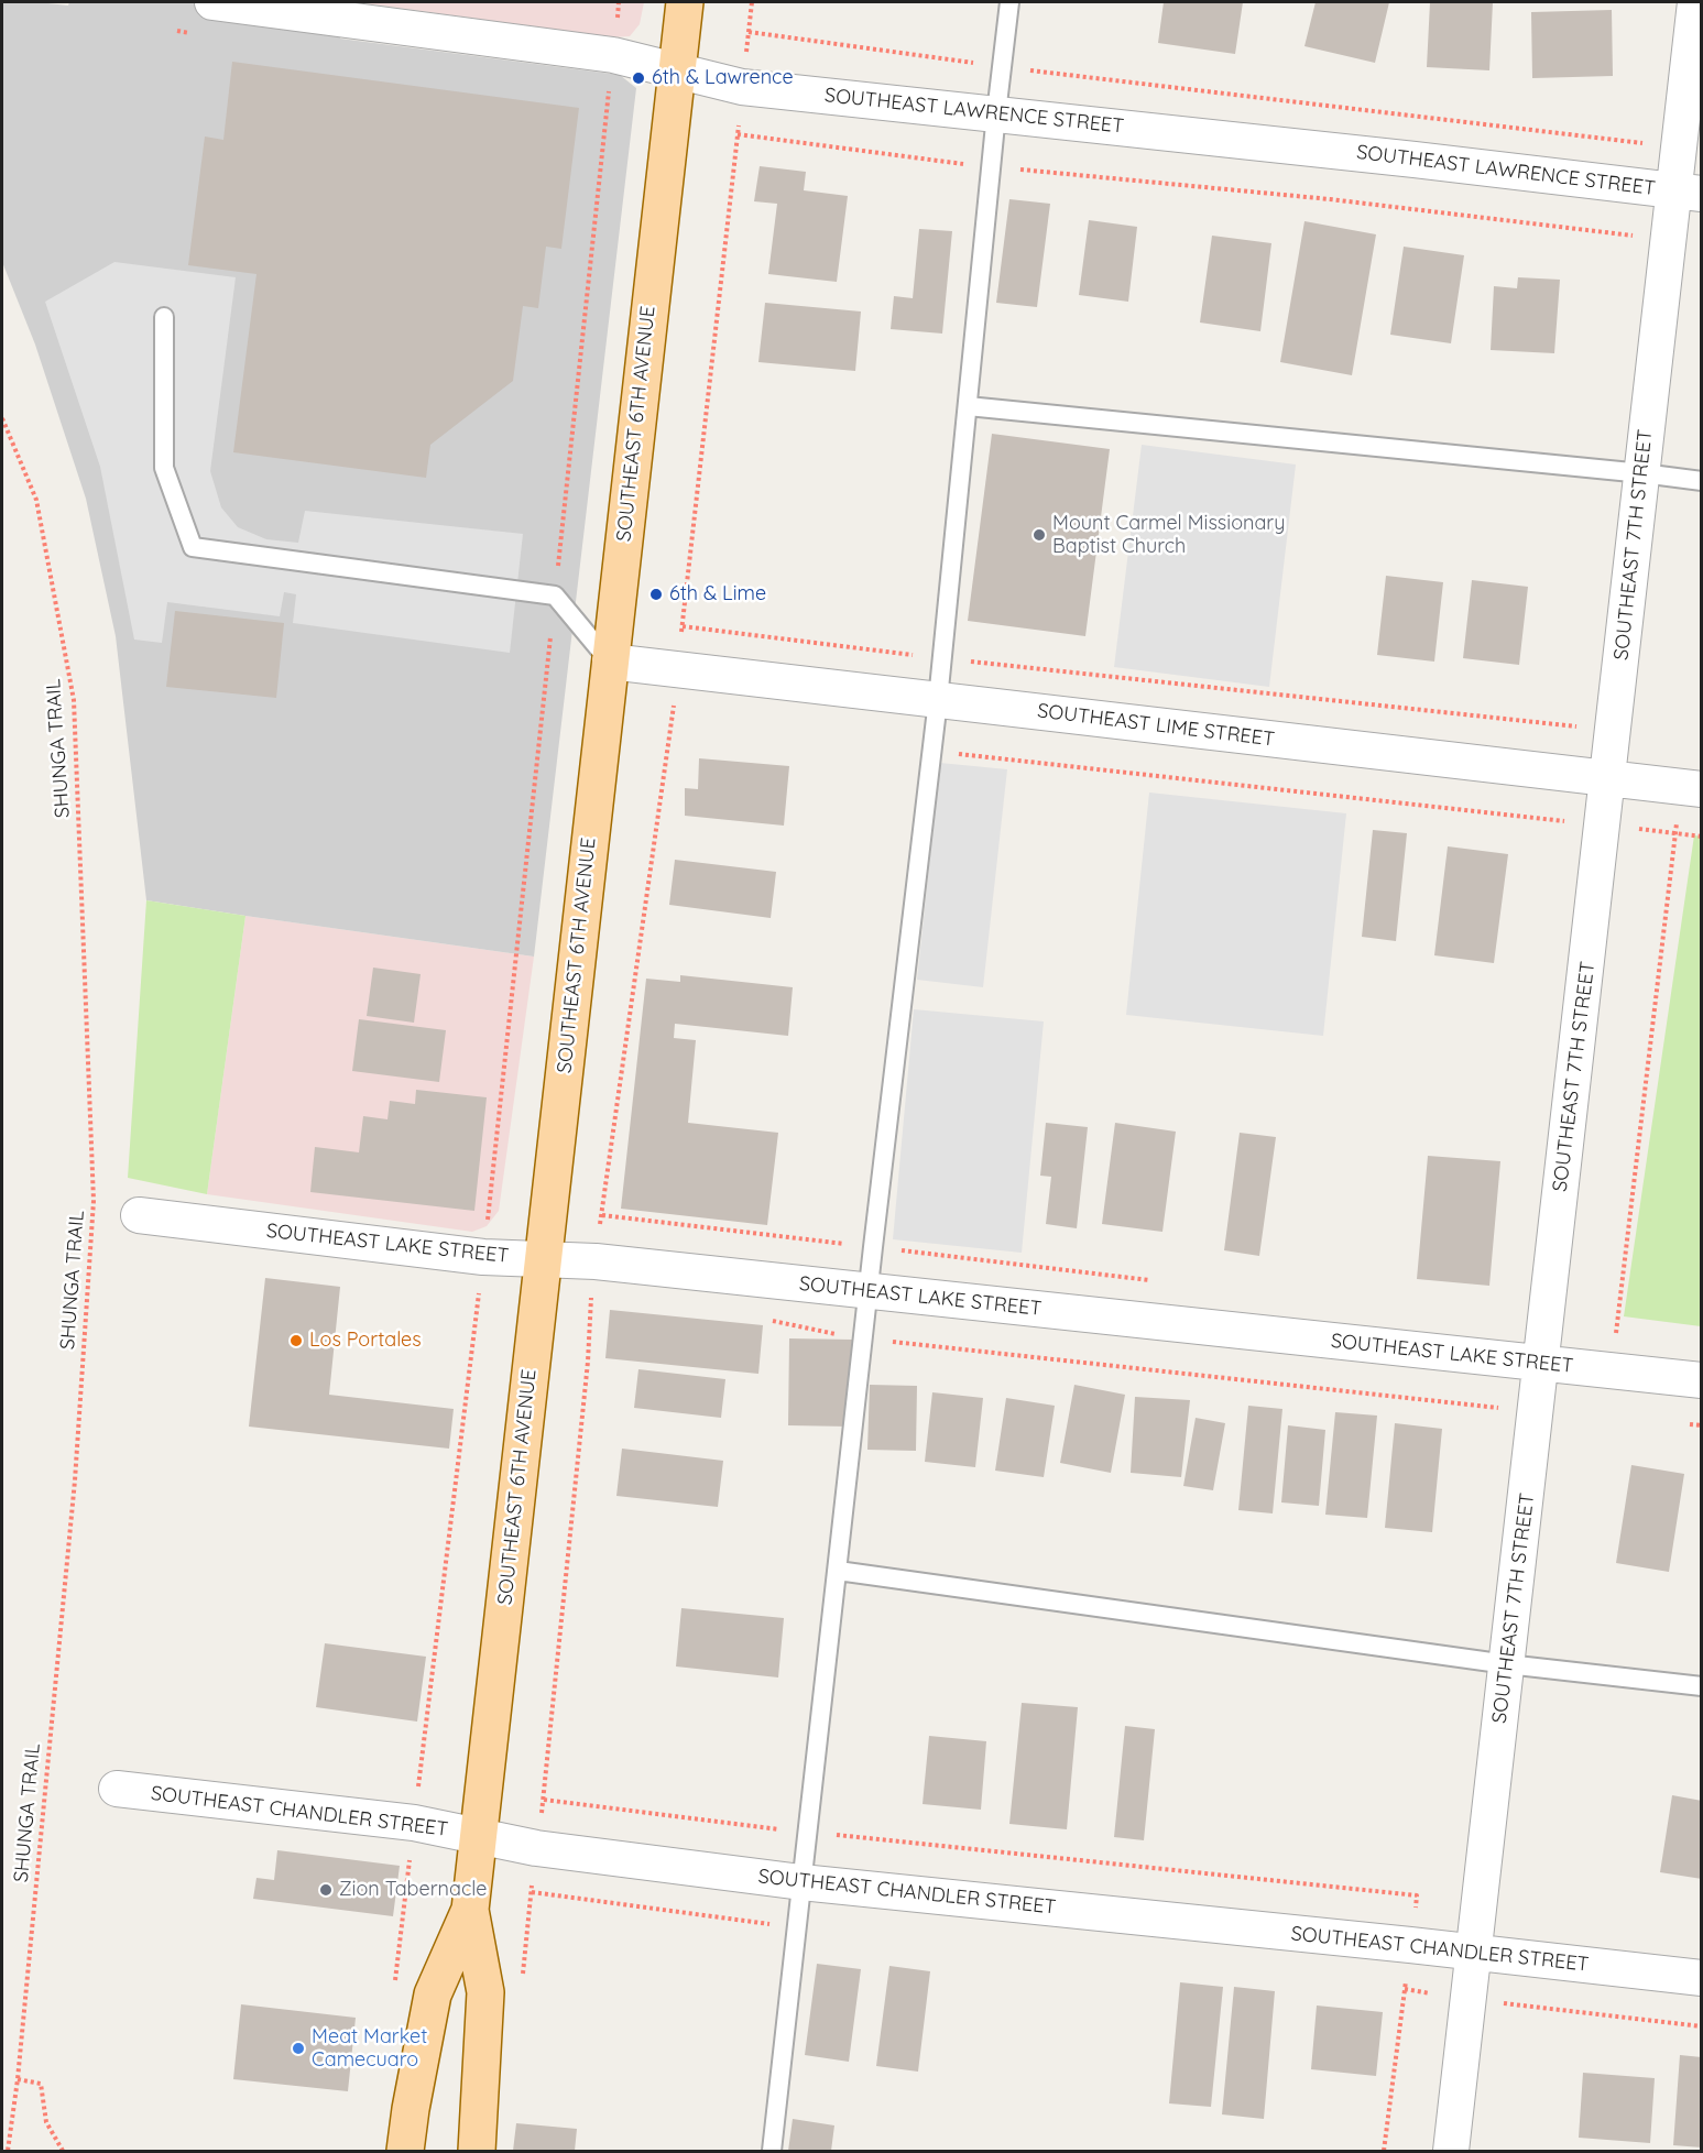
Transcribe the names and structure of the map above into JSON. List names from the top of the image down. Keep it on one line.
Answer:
{"streets":{"main road":["SOUTHEAST 6TH AVENUE"],"street":["SOUTHEAST LAWRENCE STREET","SOUTHEAST 7TH STREET","SOUTHEAST LIME STREET","SOUTHEAST LAKE STREET","SOUTHEAST CHANDLER STREET"],"path":["SHUNGA TRAIL"]},"crossings":[["SOUTHEAST LAWRENCE STREET","SOUTHEAST 6TH AVENUE"],["SOUTHEAST LAWRENCE STREET","SOUTHEAST 7TH STREET"],["SOUTHEAST 6TH AVENUE","SOUTHEAST LIME STREET"],["SOUTHEAST 6TH AVENUE","SOUTHEAST LAKE STREET"],["SOUTHEAST 6TH AVENUE","SOUTHEAST CHANDLER STREET"],["SOUTHEAST 7TH STREET","SOUTHEAST LIME STREET"],["SOUTHEAST 7TH STREET","SOUTHEAST LAKE STREET"],["SOUTHEAST 7TH STREET","SOUTHEAST CHANDLER STREET"]],"places":["6th & Lawrence","Mount Carmel Missionary Baptist Church","6th & Lime","Los Portales","Zion Tabernacle","Meat Market Camecuaro"]}
